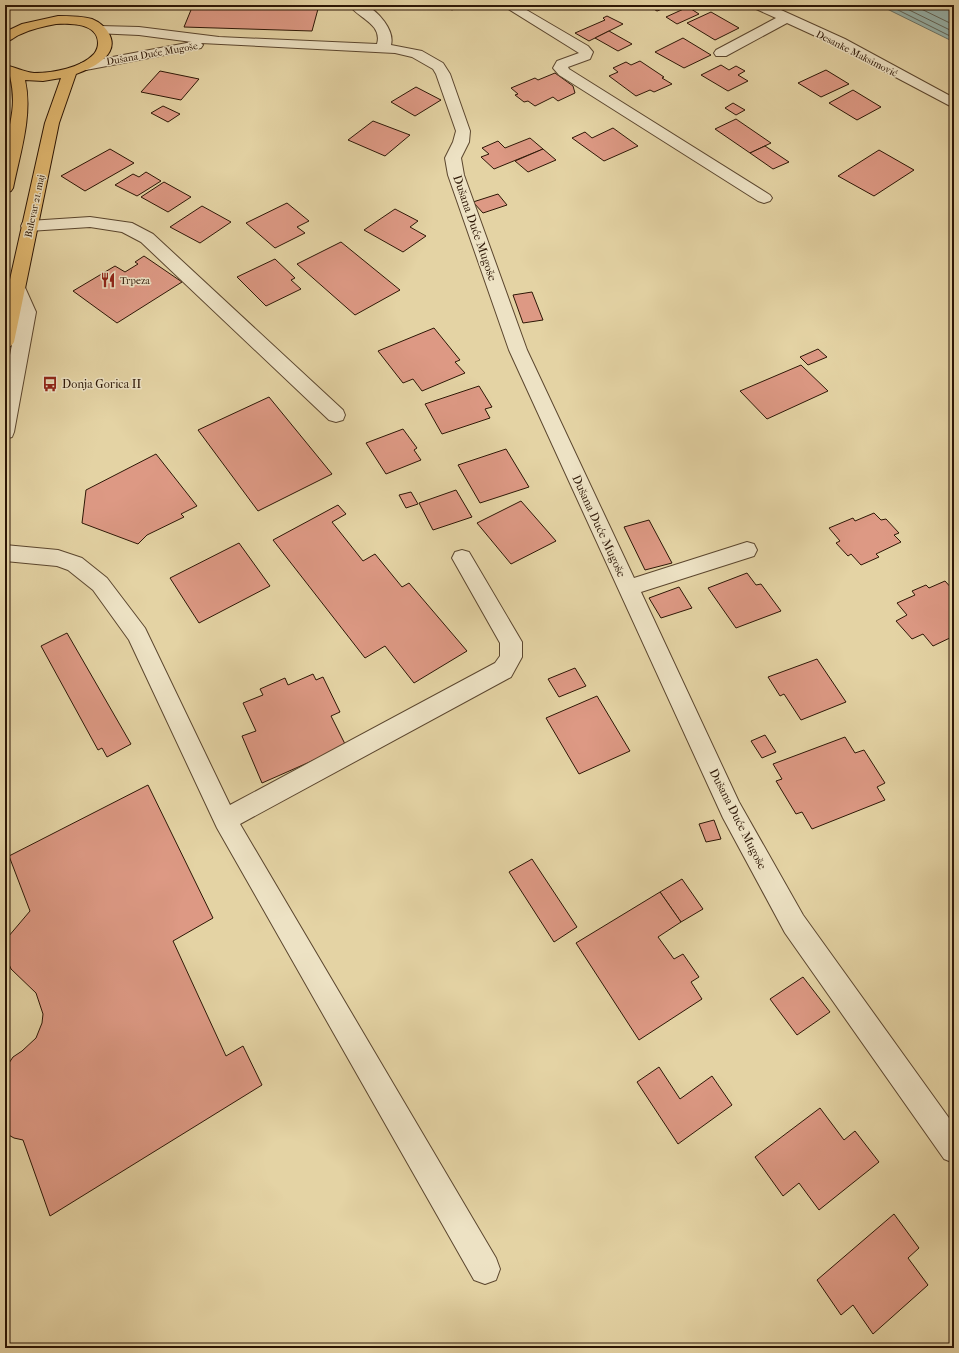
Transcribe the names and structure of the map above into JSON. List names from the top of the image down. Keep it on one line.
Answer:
{"streets":{"main road":["Bulevar 21. maj"],"street":["Dušana Duće Mugoše","Desanke Maksimović"]},"places":{"restaurant":["Trpeza"],"bus stop":["Donja Gorica II"]}}
